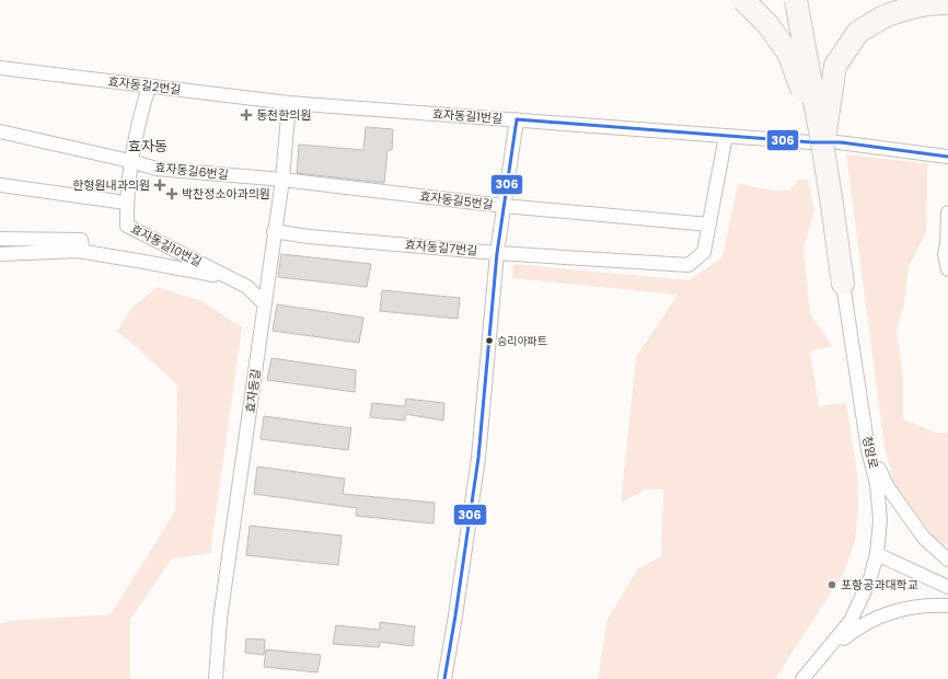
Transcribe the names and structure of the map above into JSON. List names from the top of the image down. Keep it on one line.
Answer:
{"streets":{"main road":["청암로"],"street":["효자동길2번길","효자동길1번길","효자동길6번길","효자동길5번길","효자동길10번길","효자동길7번길","효자동길"]},"crossings":[["효자동길2번길","효자동길1번길"],["효자동길2번길","효자동길"],["효자동길1번길","효자동길"],["효자동길1번길","청암로"],["효자동길6번길","효자동길5번길"],["효자동길6번길","효자동길"],["효자동길5번길","효자동길7번길"],["효자동길5번길","효자동길"],["효자동길10번길","효자동길"],["효자동길7번길","효자동길"]],"districts":["효자동"],"places":{"health":["동천한의원","한형원내과의원","박찬정소아과의원"],"other":["승리아파트","포항공과대학교"]},"lines":["transit line 306"]}
